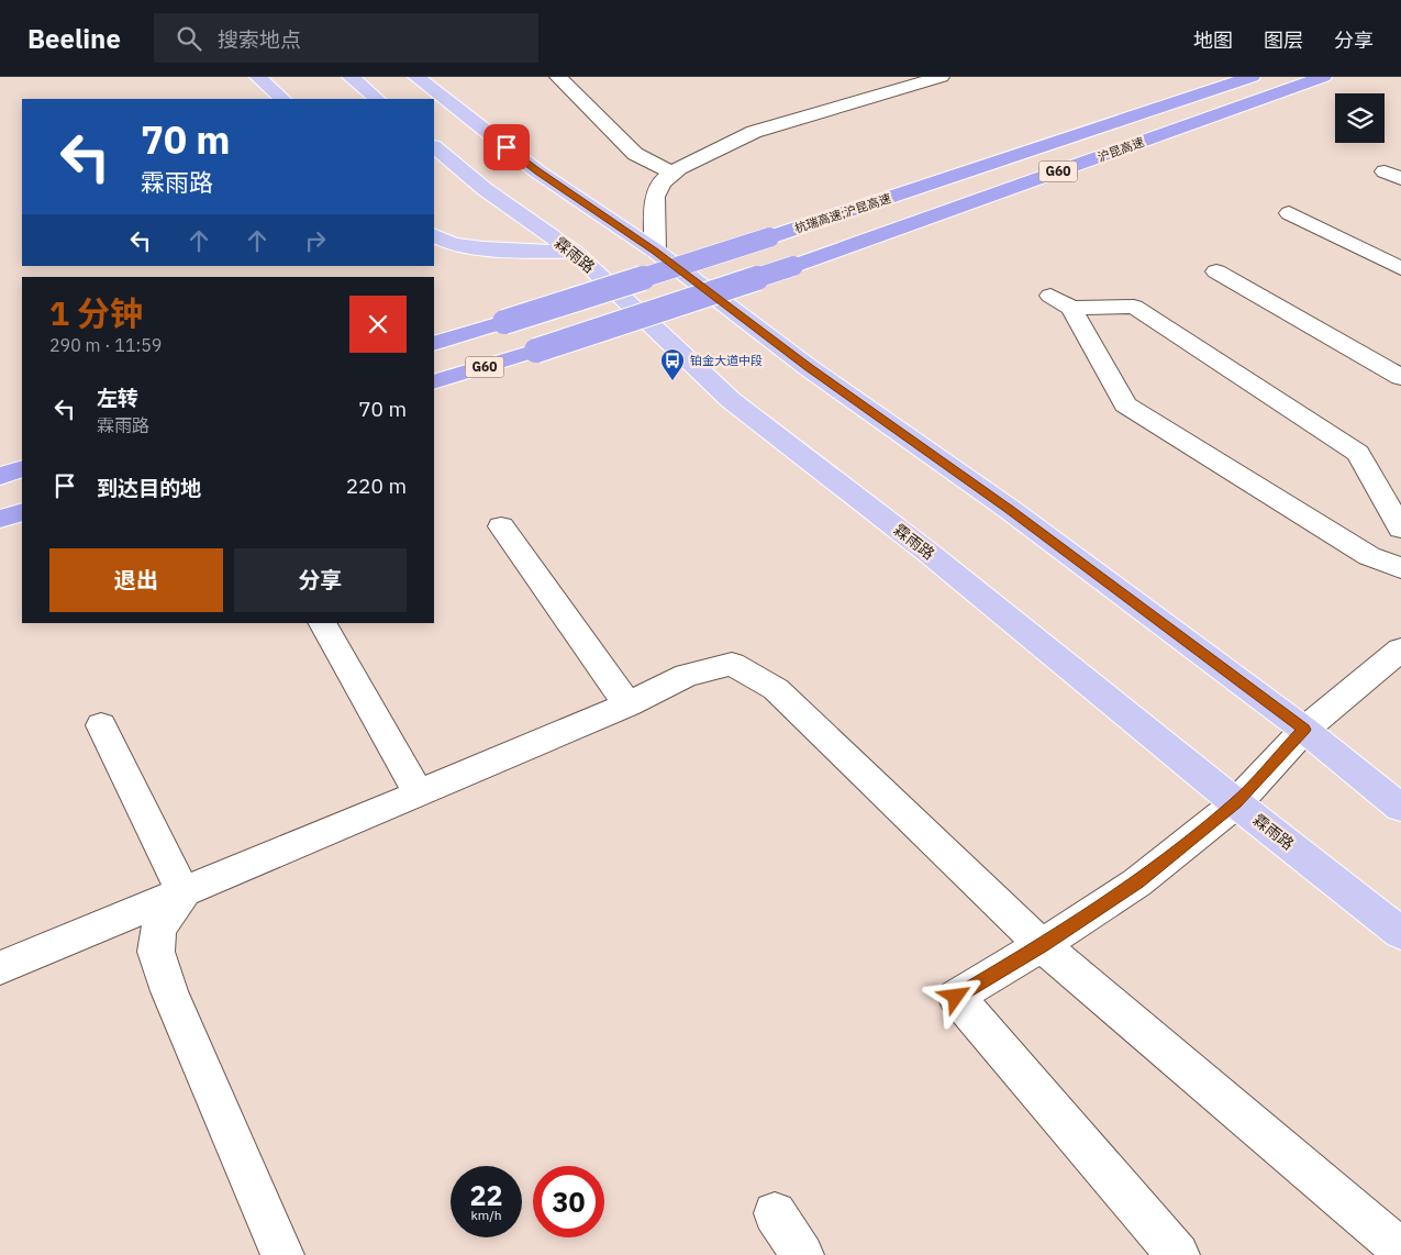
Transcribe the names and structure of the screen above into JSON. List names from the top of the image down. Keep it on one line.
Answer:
{"streets":{"highway":["沪昆高速","G60","杭瑞高速;沪昆高速"],"main road":["霖雨路"]},"places":{"bus stop":["铂金大道中段"]},"page":{"header":"Beeline","search":"搜索地点","nav":["地图","图层","分享"],"turn":["70 m","霖雨路"],"heading":["1 分钟","290 m · 11:59"],"list":[{"name":"左转","note":"霖雨路","value":"70 m"},{"name":"到达目的地","value":"220 m"}],"buttons":["退出","分享"],"speed":"22 km/h","limit":"30"}}
